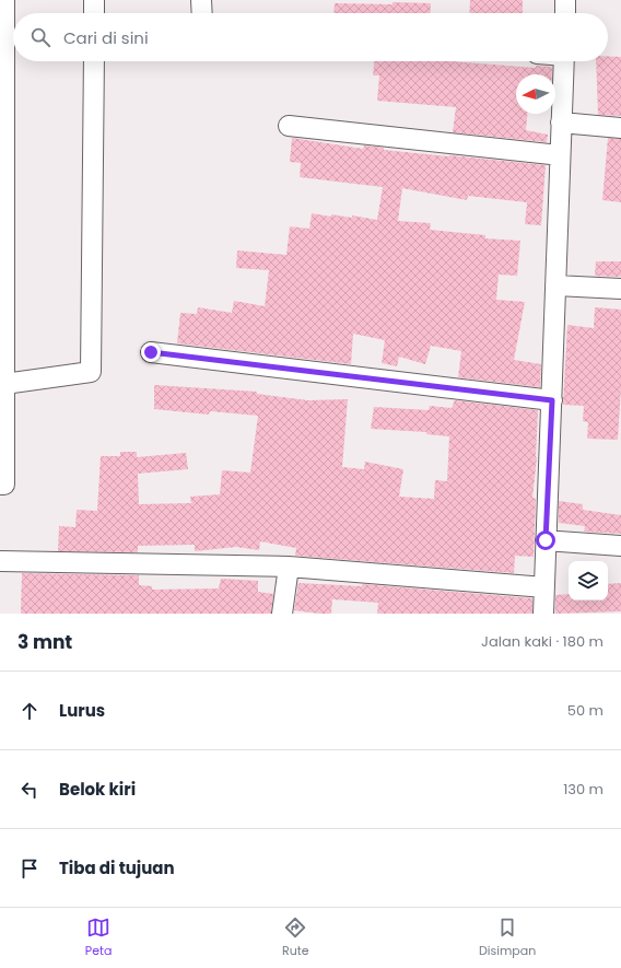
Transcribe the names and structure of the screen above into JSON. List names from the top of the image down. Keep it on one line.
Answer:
{"north":"left","page":{"search":"Cari di sini","heading":["3 mnt","Jalan kaki · 180 m"],"list":[["Lurus","50 m"],["Belok kiri","130 m"],"Tiba di tujuan"],"nav":["Peta","Rute","Disimpan"]}}
